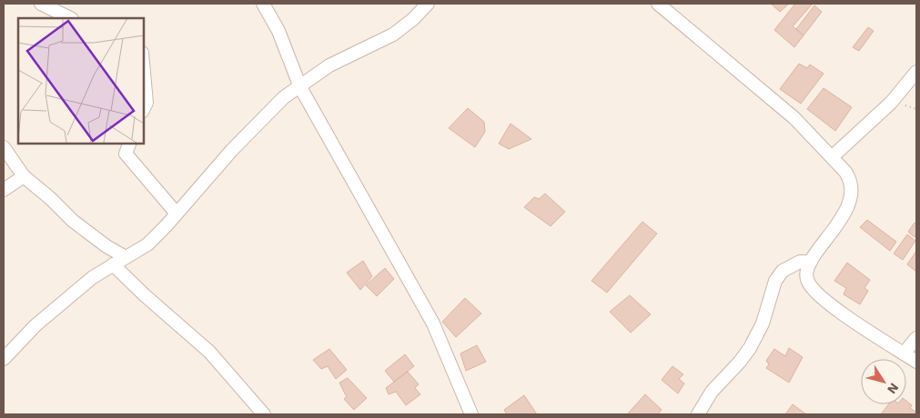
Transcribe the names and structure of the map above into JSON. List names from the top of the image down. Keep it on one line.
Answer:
{"north":"bottom right"}
